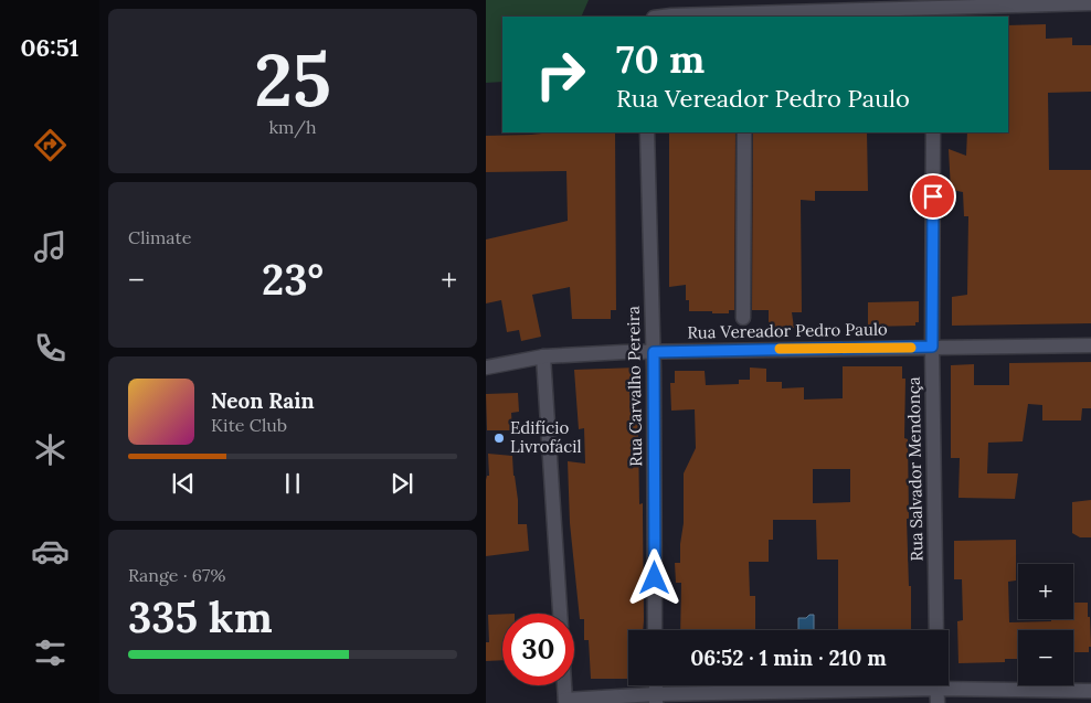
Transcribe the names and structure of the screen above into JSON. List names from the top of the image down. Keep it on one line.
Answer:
{"streets":{"street":["Rua Vereador Pedro Paulo","Rua Carvalho Pereira","Rua Salvador Mendonça"]},"crossings":[["Rua Vereador Pedro Paulo","Rua Carvalho Pereira"],["Rua Vereador Pedro Paulo","Rua Salvador Mendonça"]],"places":["Edifício Livrofácil"],"page":{"tabs":"06:51","tile":[["25","km/h"],"Climate",["Range · 67%","335 km"]],"turn":["70 m","Rua Vereador Pedro Paulo"],"heat":["−","23°","+"],"song":["Neon Rain","Kite Club"],"map_buttons":["+","−"],"limit":"30","trip":"06:52 · 1 min · 210 m"}}
